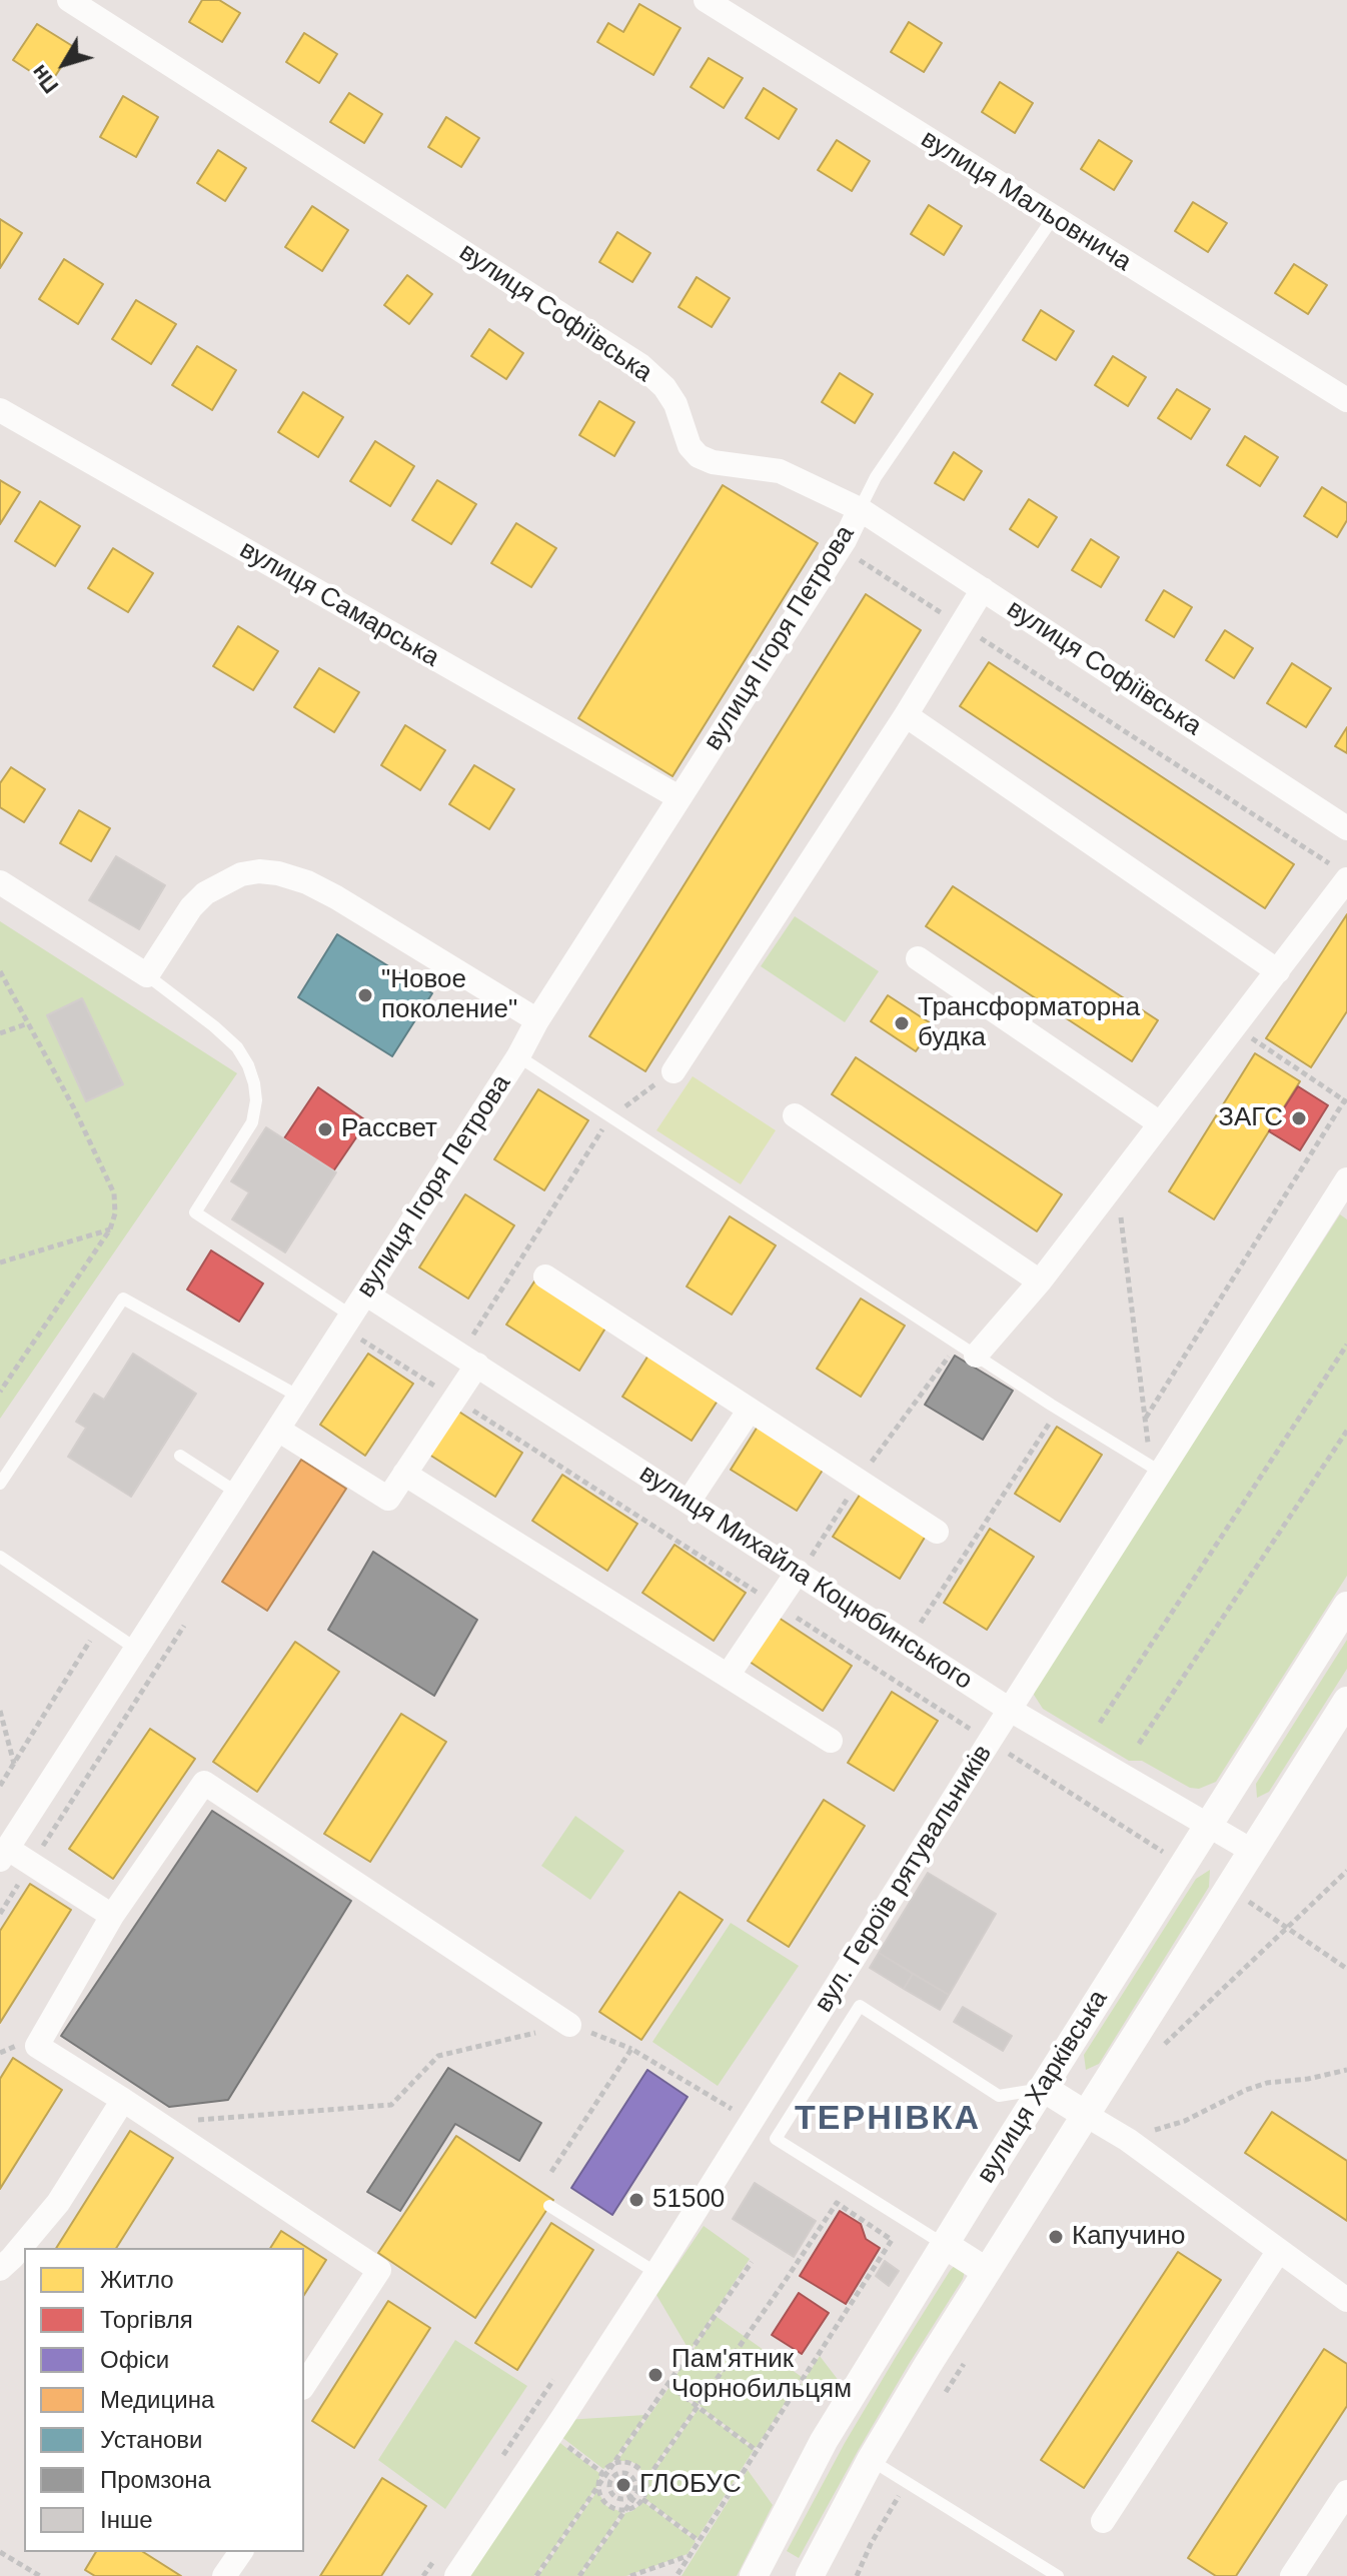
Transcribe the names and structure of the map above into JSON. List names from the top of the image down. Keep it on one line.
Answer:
{"streets":{"street":["вулиця Мальовнича","вулиця Софіївська","вулиця Самарська","вулиця Ігоря Петрова","вулиця Михайла Коцюбинського","вул. Героїв рятувальників","вулиця Харківська"]},"crossings":[["вулиця Софіївська","вулиця Ігоря Петрова"],["вулиця Самарська","вулиця Ігоря Петрова"],["вулиця Ігоря Петрова","вулиця Михайла Коцюбинського"],["вулиця Михайла Коцюбинського","вул. Героїв рятувальників"],["вулиця Михайла Коцюбинського","вулиця Харківська"]],"districts":["ТЕРНІВКА"],"places":["\"Новое поколение\"","Трансформаторна будка","ЗАГС","Рассвет","51500","Капучино","Пам'ятник Чорнобильцям","ГЛОБУС"],"legend":["Житло","Торгівля","Офіси","Медицина","Установи","Промзона","Інше"],"north":"bottom left"}
